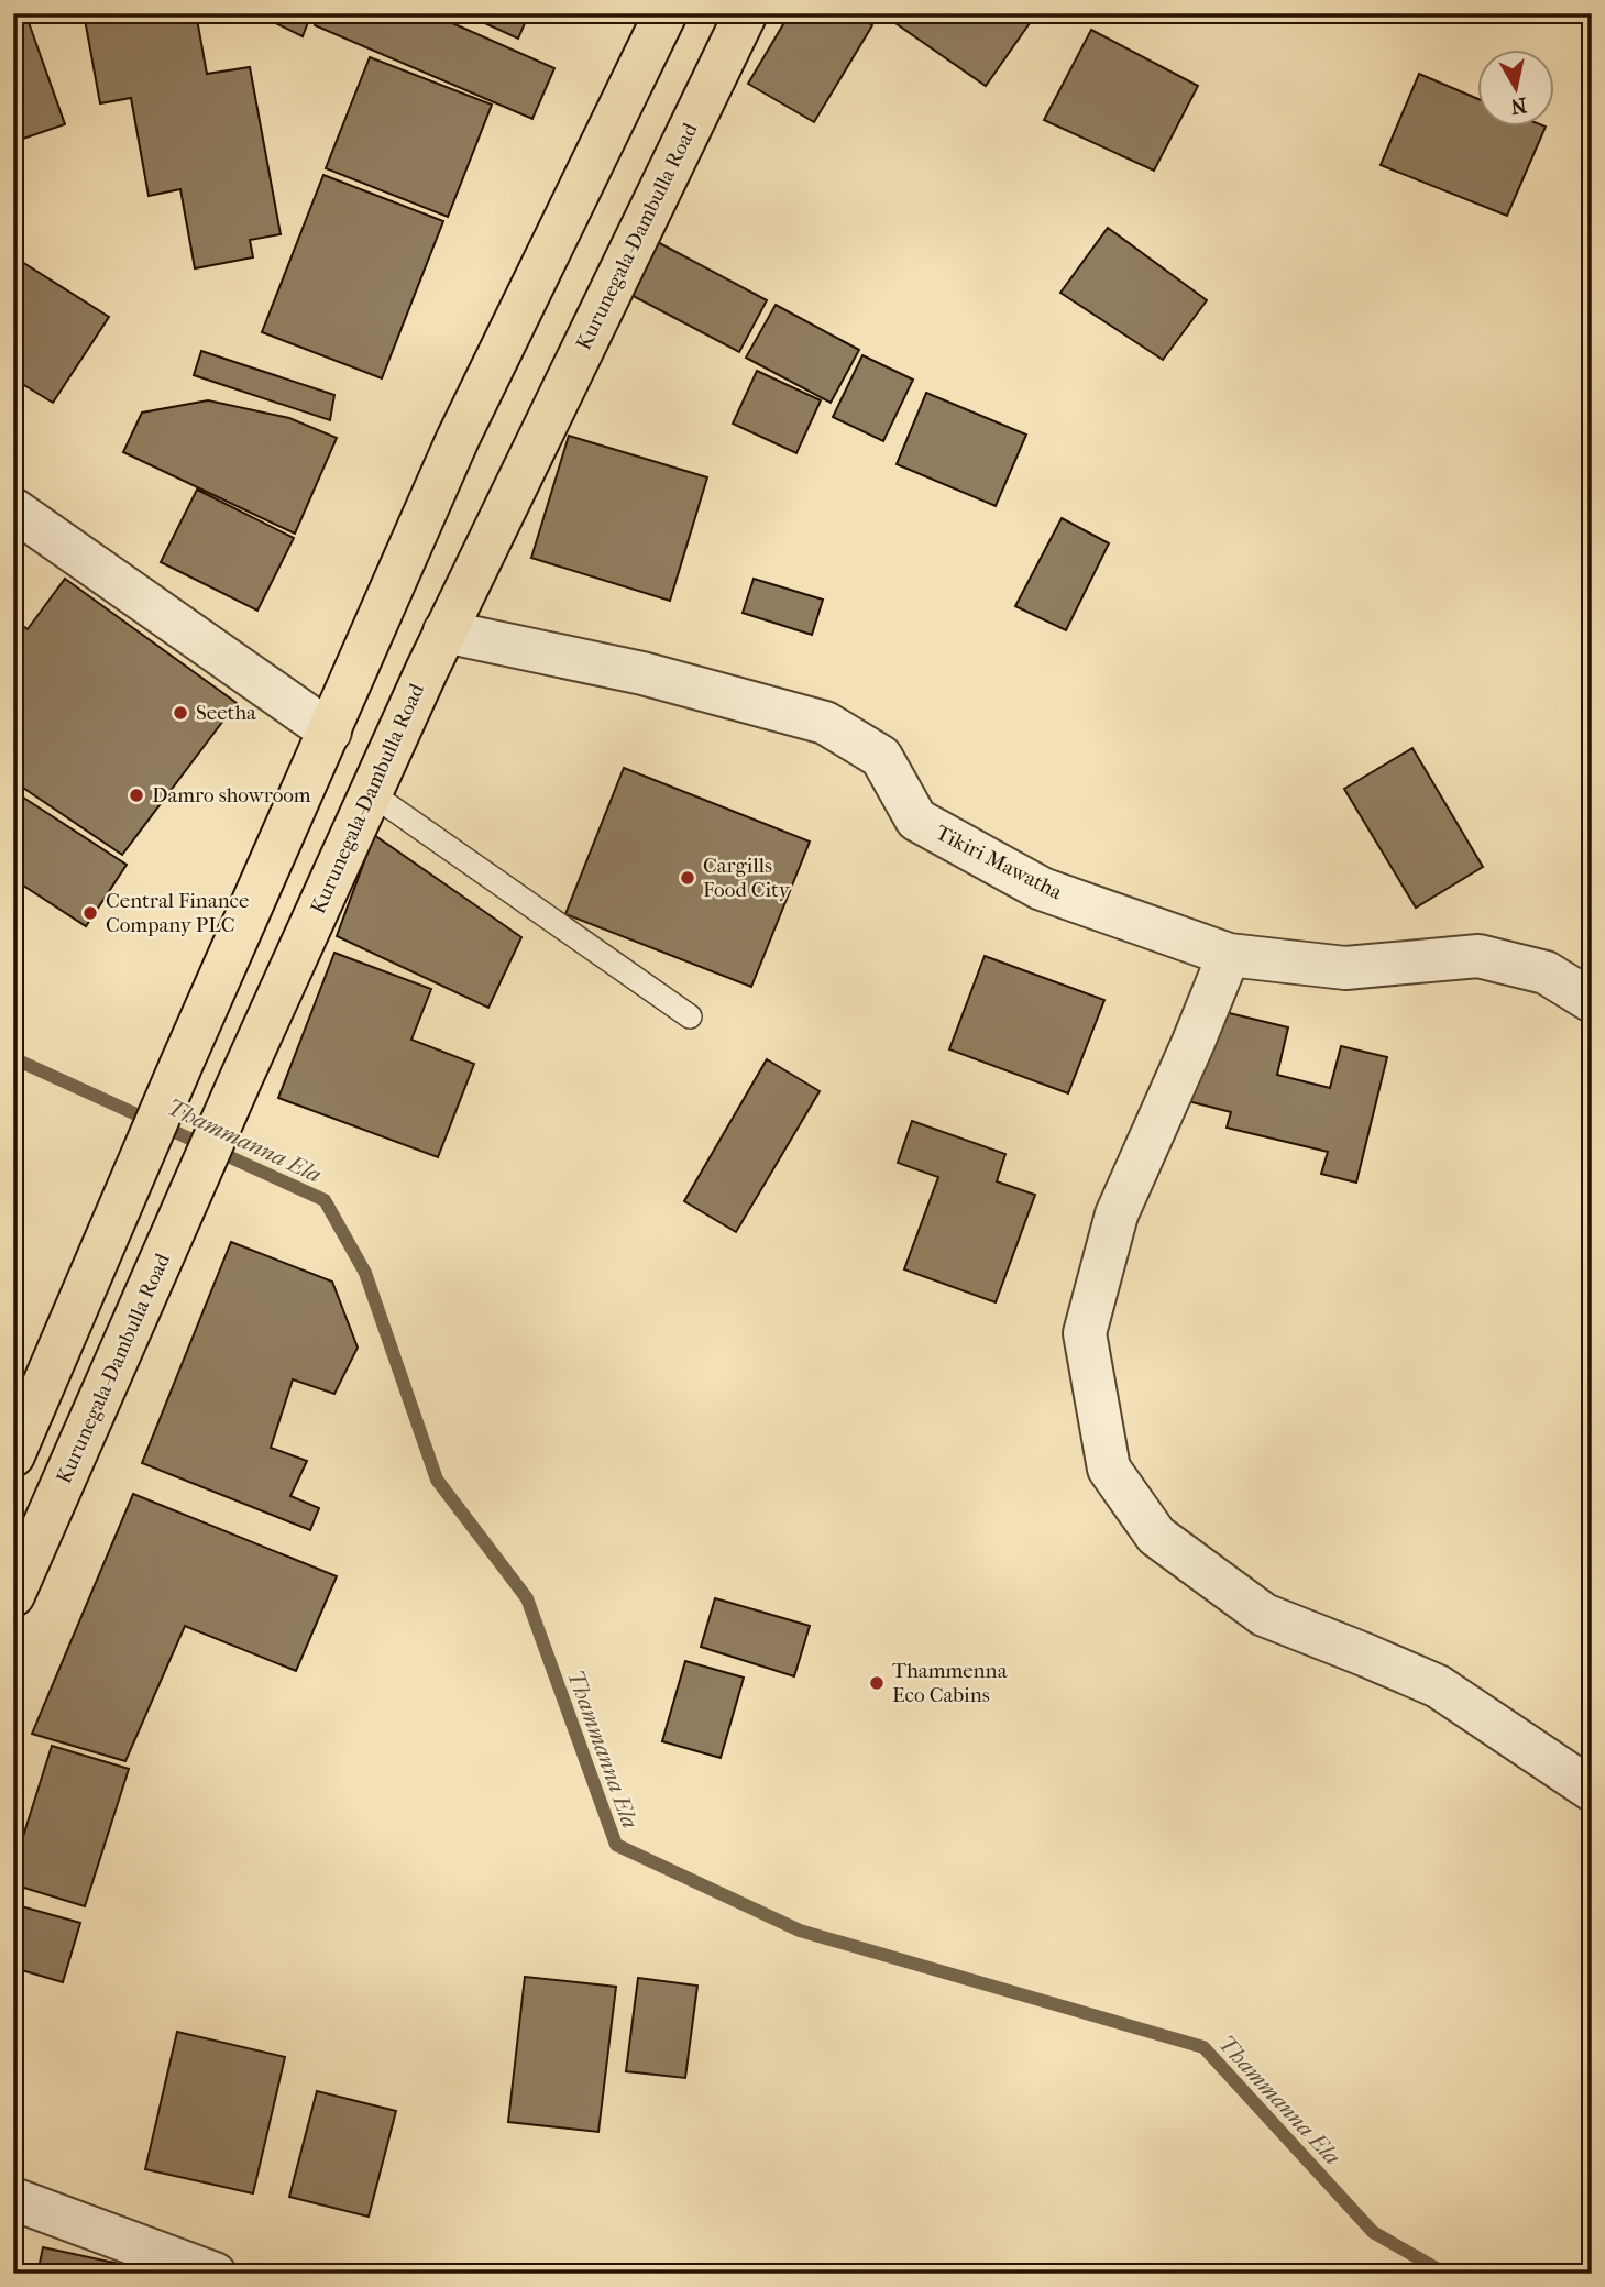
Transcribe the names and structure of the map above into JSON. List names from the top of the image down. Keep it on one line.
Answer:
{"streets":{"highway":["Kurunegala-Dambulla Road"],"street":["Tikiri Mawatha"]},"crossings":[["Kurunegala-Dambulla Road","Tikiri Mawatha"]],"water":["Thammanna Ela"],"places":["Seetha","Damro showroom","Cargills Food City","Central Finance Company PLC","Thammenna Eco Cabins"],"north":"bottom"}
